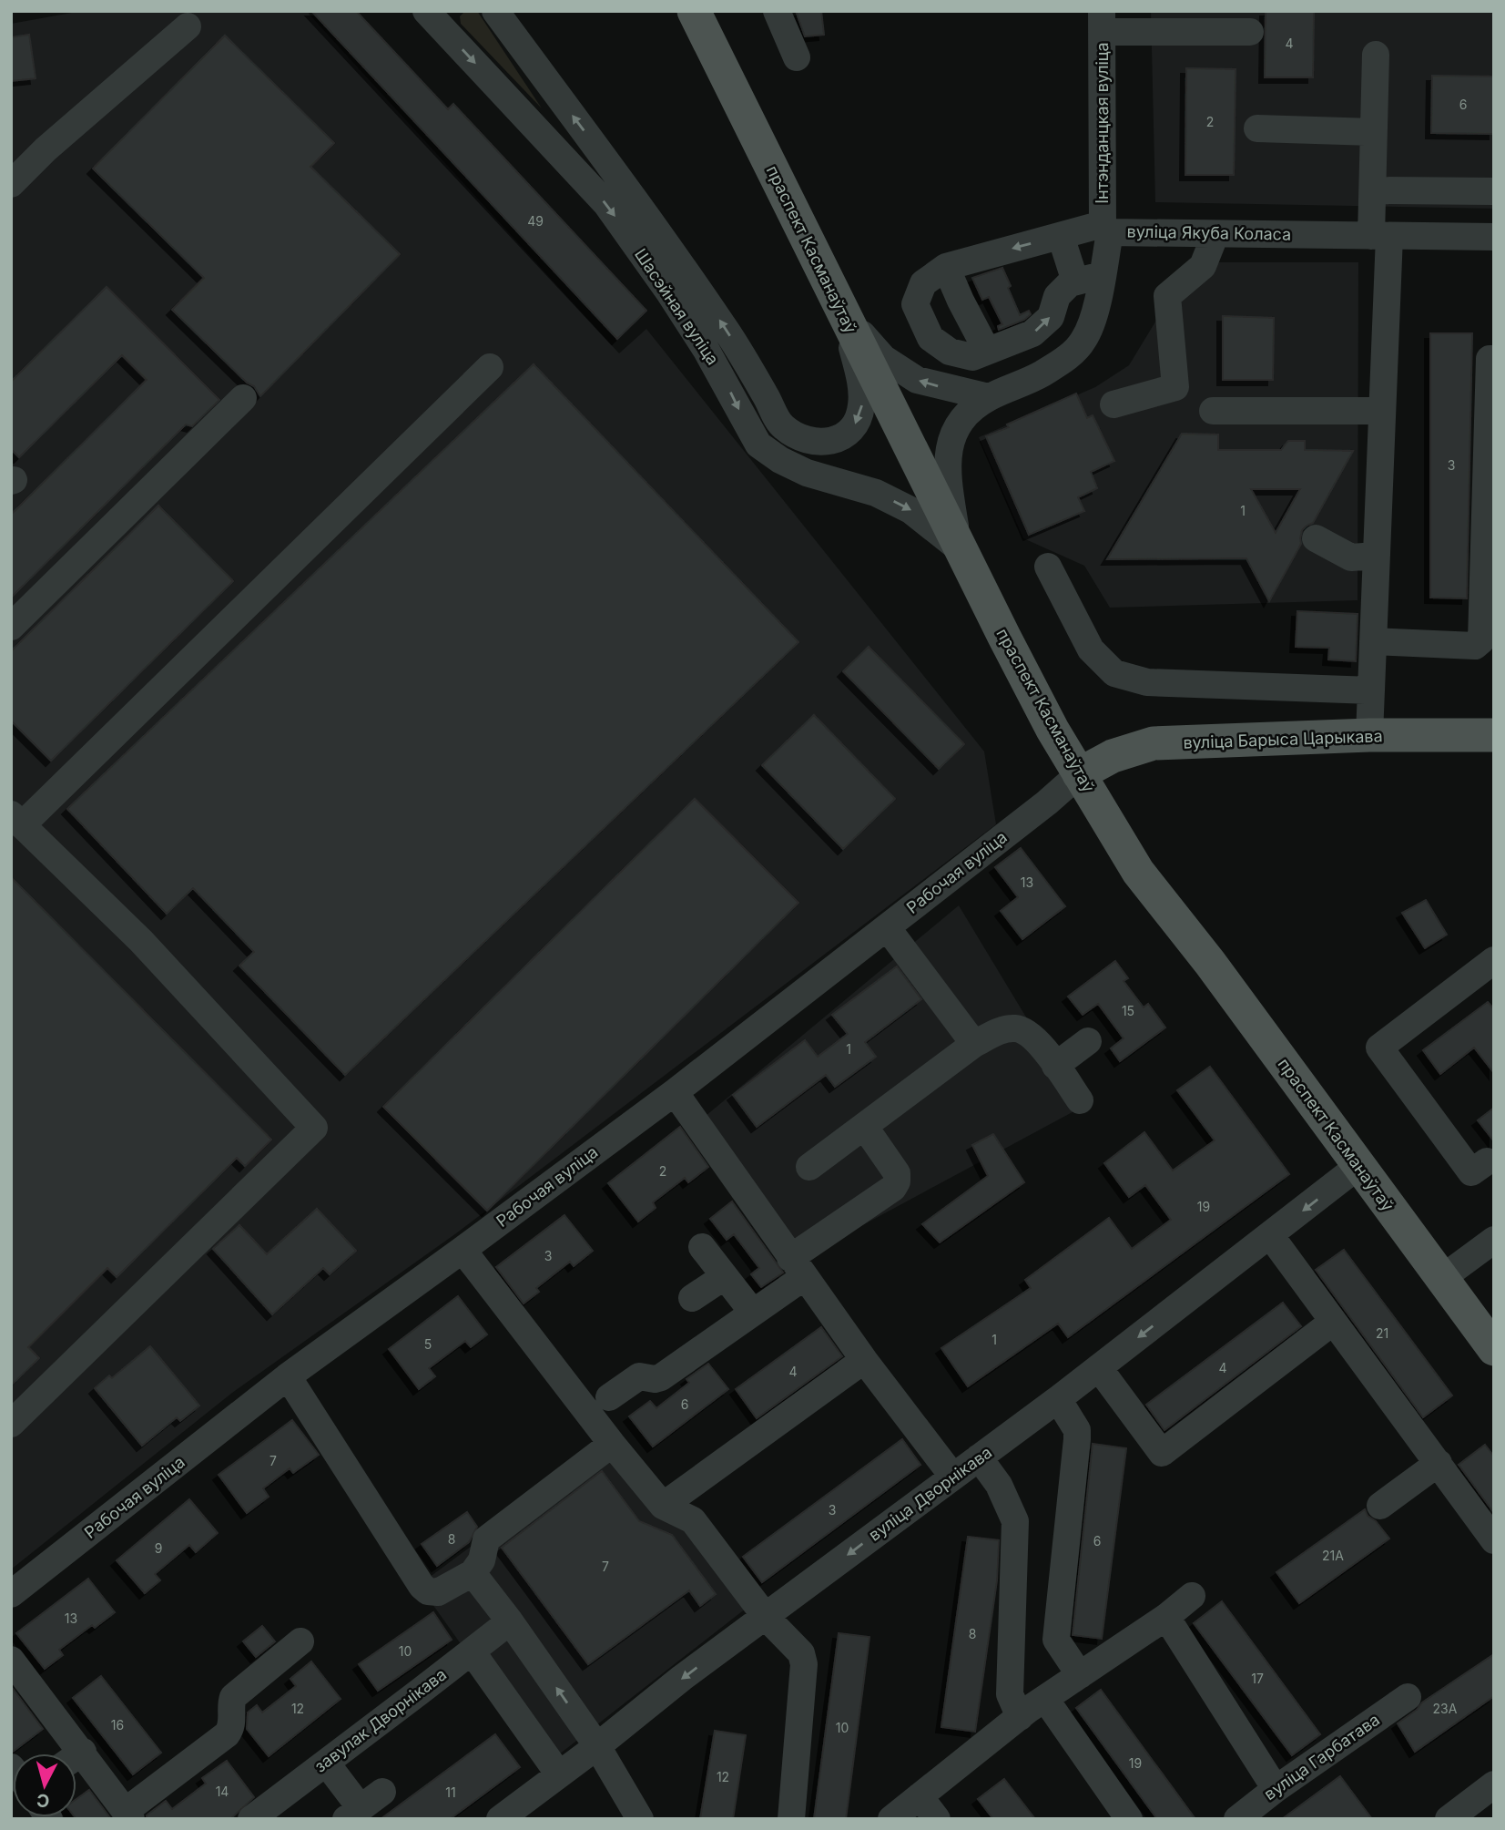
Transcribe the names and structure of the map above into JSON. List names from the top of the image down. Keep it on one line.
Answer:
{"streets":{"main road":["праспект Касманаўтаў","вуліца Барыса Царыкава"],"street":["Інтэнданцкая вуліца","вуліца Якуба Коласа","Шасэйная вуліца","Рабочая вуліца","вуліца Дворнікава","завулак Дворнікава","вуліца Гарбатава"]},"crossings":[["Інтэнданцкая вуліца","вуліца Якуба Коласа"],["вуліца Якуба Коласа","праспект Касманаўтаў"],["вуліца Якуба Коласа","Шасэйная вуліца"],["праспект Касманаўтаў","Шасэйная вуліца"],["праспект Касманаўтаў","вуліца Барыса Царыкава"],["праспект Касманаўтаў","Рабочая вуліца"],["праспект Касманаўтаў","вуліца Дворнікава"],["вуліца Барыса Царыкава","Рабочая вуліца"]],"house_numbers":["4","6","2","49","3","1","13","15","1","2","19","3","21","1","5","4","4","6","7","3","8","6","9","21А","7","13","8","10","17","12","23А","16","10","19","12","14","11"],"north":"bottom"}
